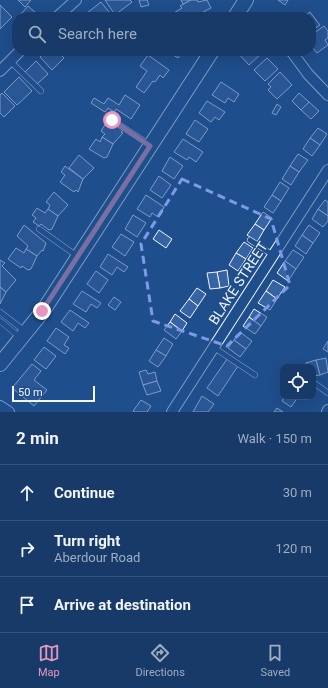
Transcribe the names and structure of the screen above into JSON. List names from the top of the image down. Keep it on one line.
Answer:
{"streets":{"street":["BLAKE STREET"]},"scale_bar":"50 m","page":{"search":"Search here","scale":"50 m","heading":["2 min","Walk · 150 m"],"list":[["Continue","30 m"],["Turn right","Aberdour Road","120 m"],"Arrive at destination"],"nav":["Map","Directions","Saved"]}}
